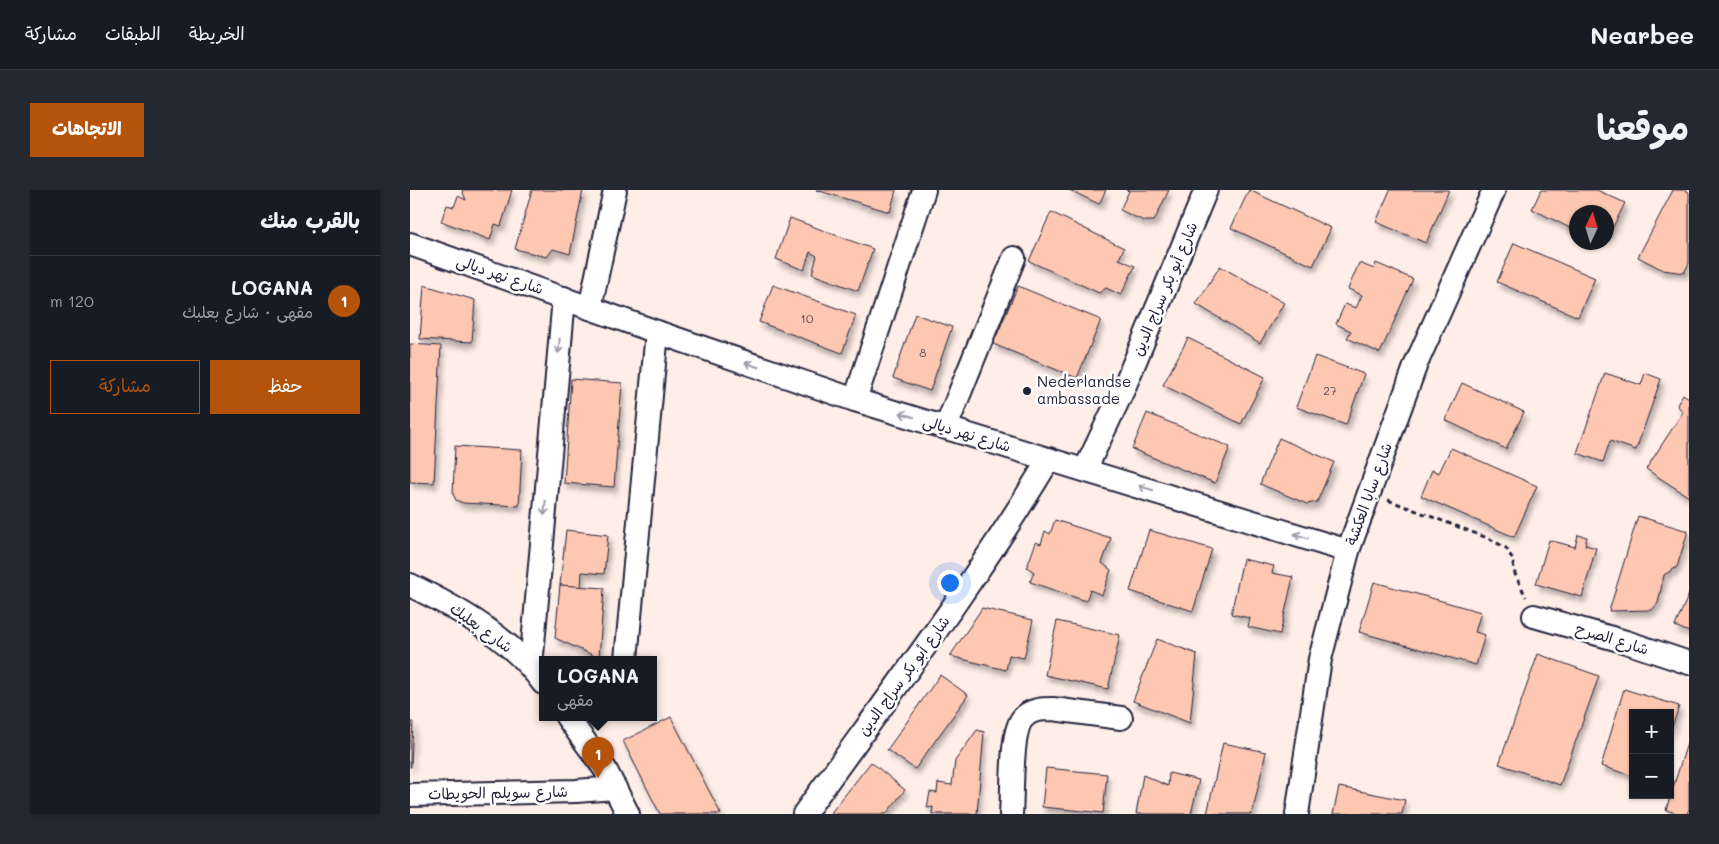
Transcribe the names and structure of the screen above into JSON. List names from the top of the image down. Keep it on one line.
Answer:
{"streets":{"street":["شارع نهر ديالى","شارع أبو بكر سراج الدين","شارع سابا العكشة","شارع بعلبك","شارع الصرح","شارع سويلم الحويطات"]},"crossings":[["شارع نهر ديالى","شارع أبو بكر سراج الدين"],["شارع نهر ديالى","شارع سابا العكشة"]],"one_way":["شارع نهر ديالى"],"places":["Nederlandse ambassade"],"house_numbers":["10","8","27"],"north":"top","page":{"header":"Nearbee","nav":["الخريطة","الطبقات","مشاركة"],"title":"موقعنا","buttons":["الاتجاهات",["حفظ","مشاركة"]],"heading":"بالقرب منك","list":[{"mark":"1","name":"LOGANA","note":"مقهى · شارع بعلبك","value":"120 m"}],"popup":["LOGANA","مقهى"],"map_buttons":["+","−"],"pins":"1"}}
